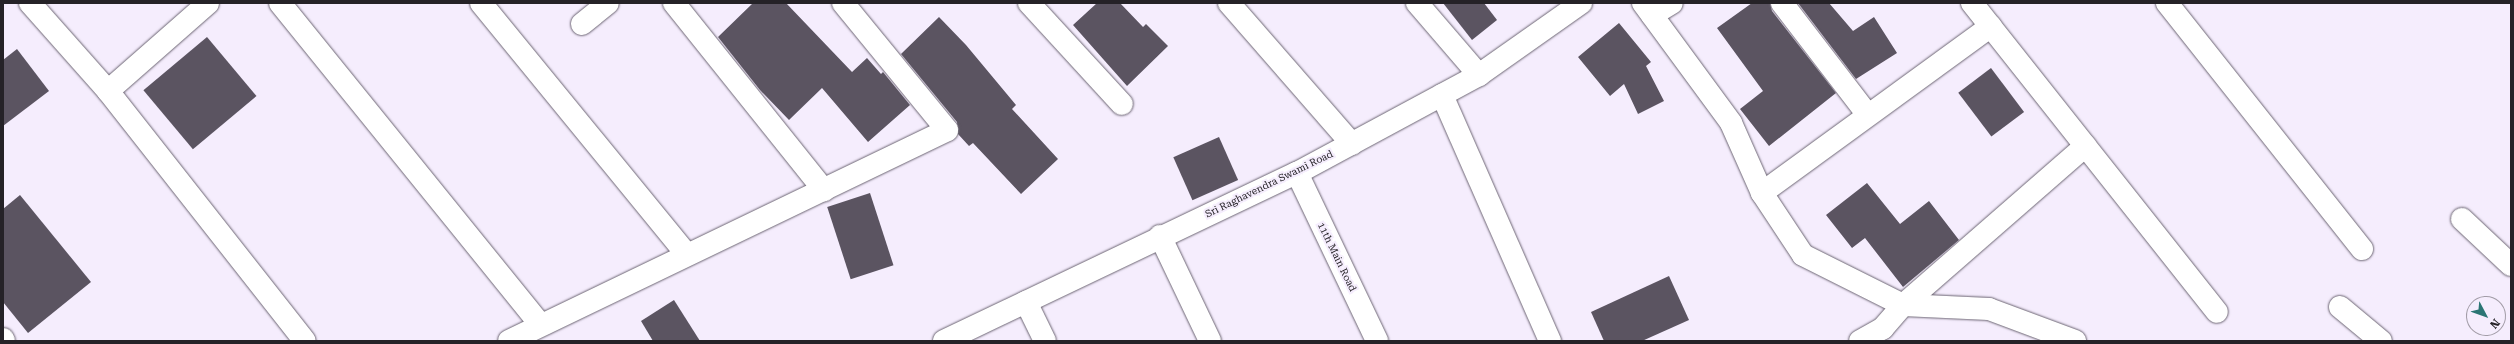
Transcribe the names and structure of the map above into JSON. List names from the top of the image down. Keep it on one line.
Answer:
{"streets":{"street":["Sri Raghavendra Swami Road","11th Main Road"]},"crossings":[["Sri Raghavendra Swami Road","11th Main Road"]],"north":"bottom right"}
